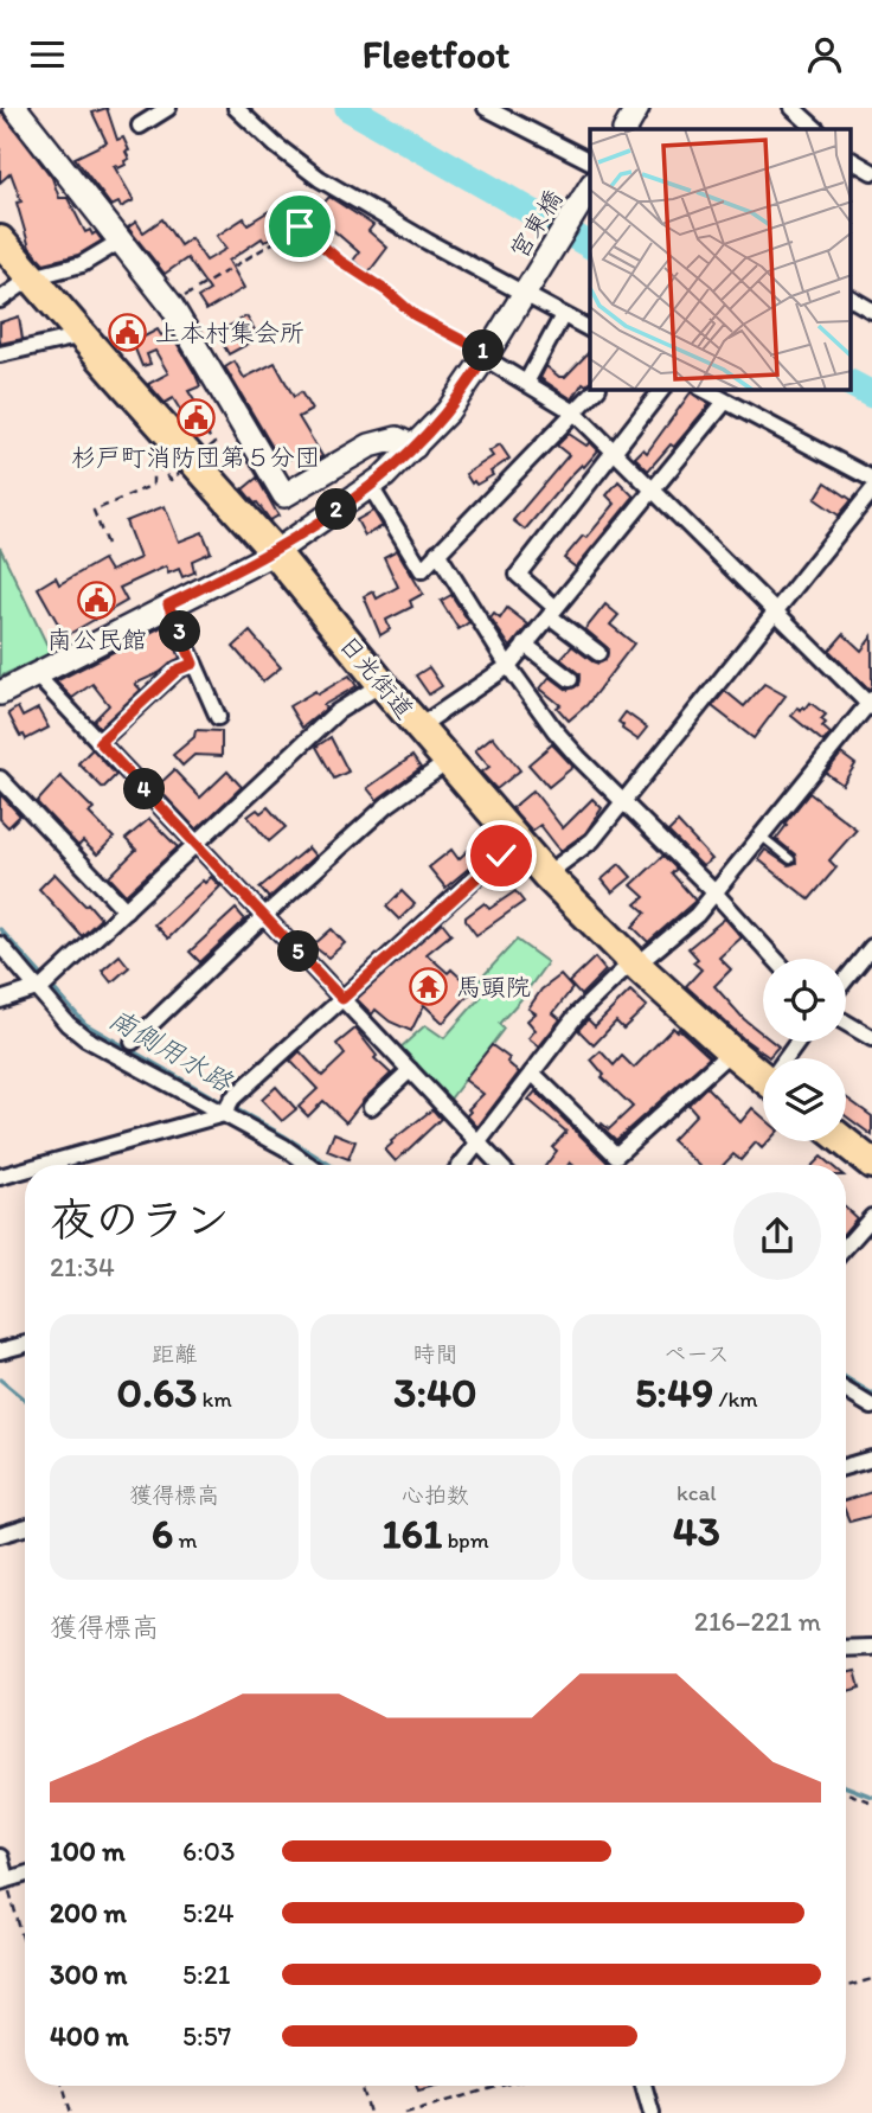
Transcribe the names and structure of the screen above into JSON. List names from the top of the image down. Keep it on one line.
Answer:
{"streets":{"highway":["日光街道"],"street":["宮東橋"]},"crossings":[["宮東橋","日光街道"]],"water":["南側用水路"],"places":{"public building":["上本村集会所","杉戸町消防団第５分団","南公民館"],"temple":["馬頭院"]},"page":{"header":"Fleetfoot","pins":["1","2","3","4","5"],"heading":["夜のラン","21:34"],"stats":[["距離","0.63 km"],["時間","3:40"],["ペース","5:49 /km"],["獲得標高","6 m"],["心拍数","161 bpm"],["kcal","43"]],"chart":["獲得標高","216–221 m"],"list":[{"name":"100 m","note":"6:03"},{"name":"200 m","note":"5:24"},{"name":"300 m","note":"5:21"},{"name":"400 m","note":"5:57"}]}}
